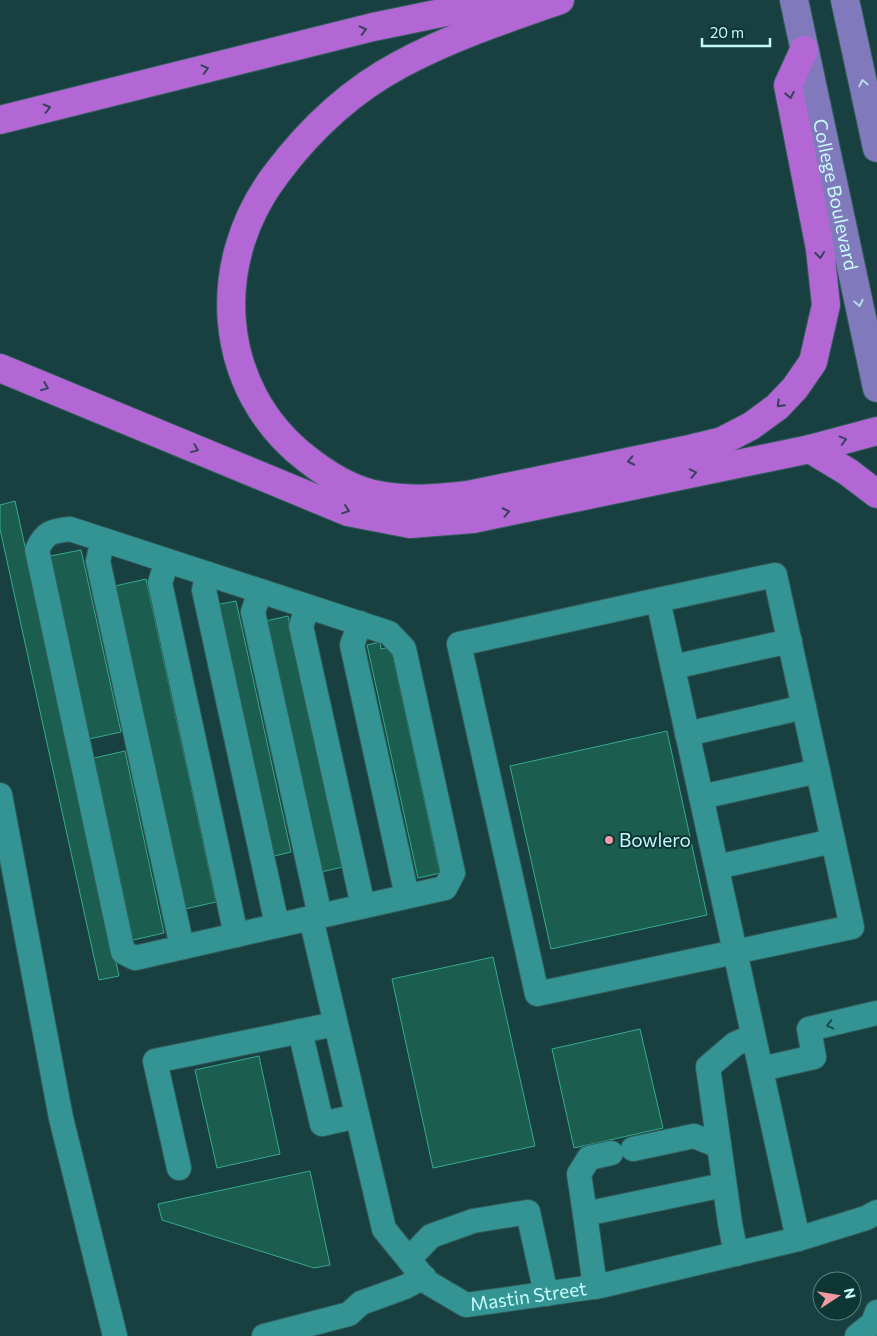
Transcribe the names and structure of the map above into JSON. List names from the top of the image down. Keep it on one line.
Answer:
{"streets":{"main road":["College Boulevard"],"street":["Mastin Street"]},"places":["Bowlero"],"scale_bar":"20 m","north":"right"}
